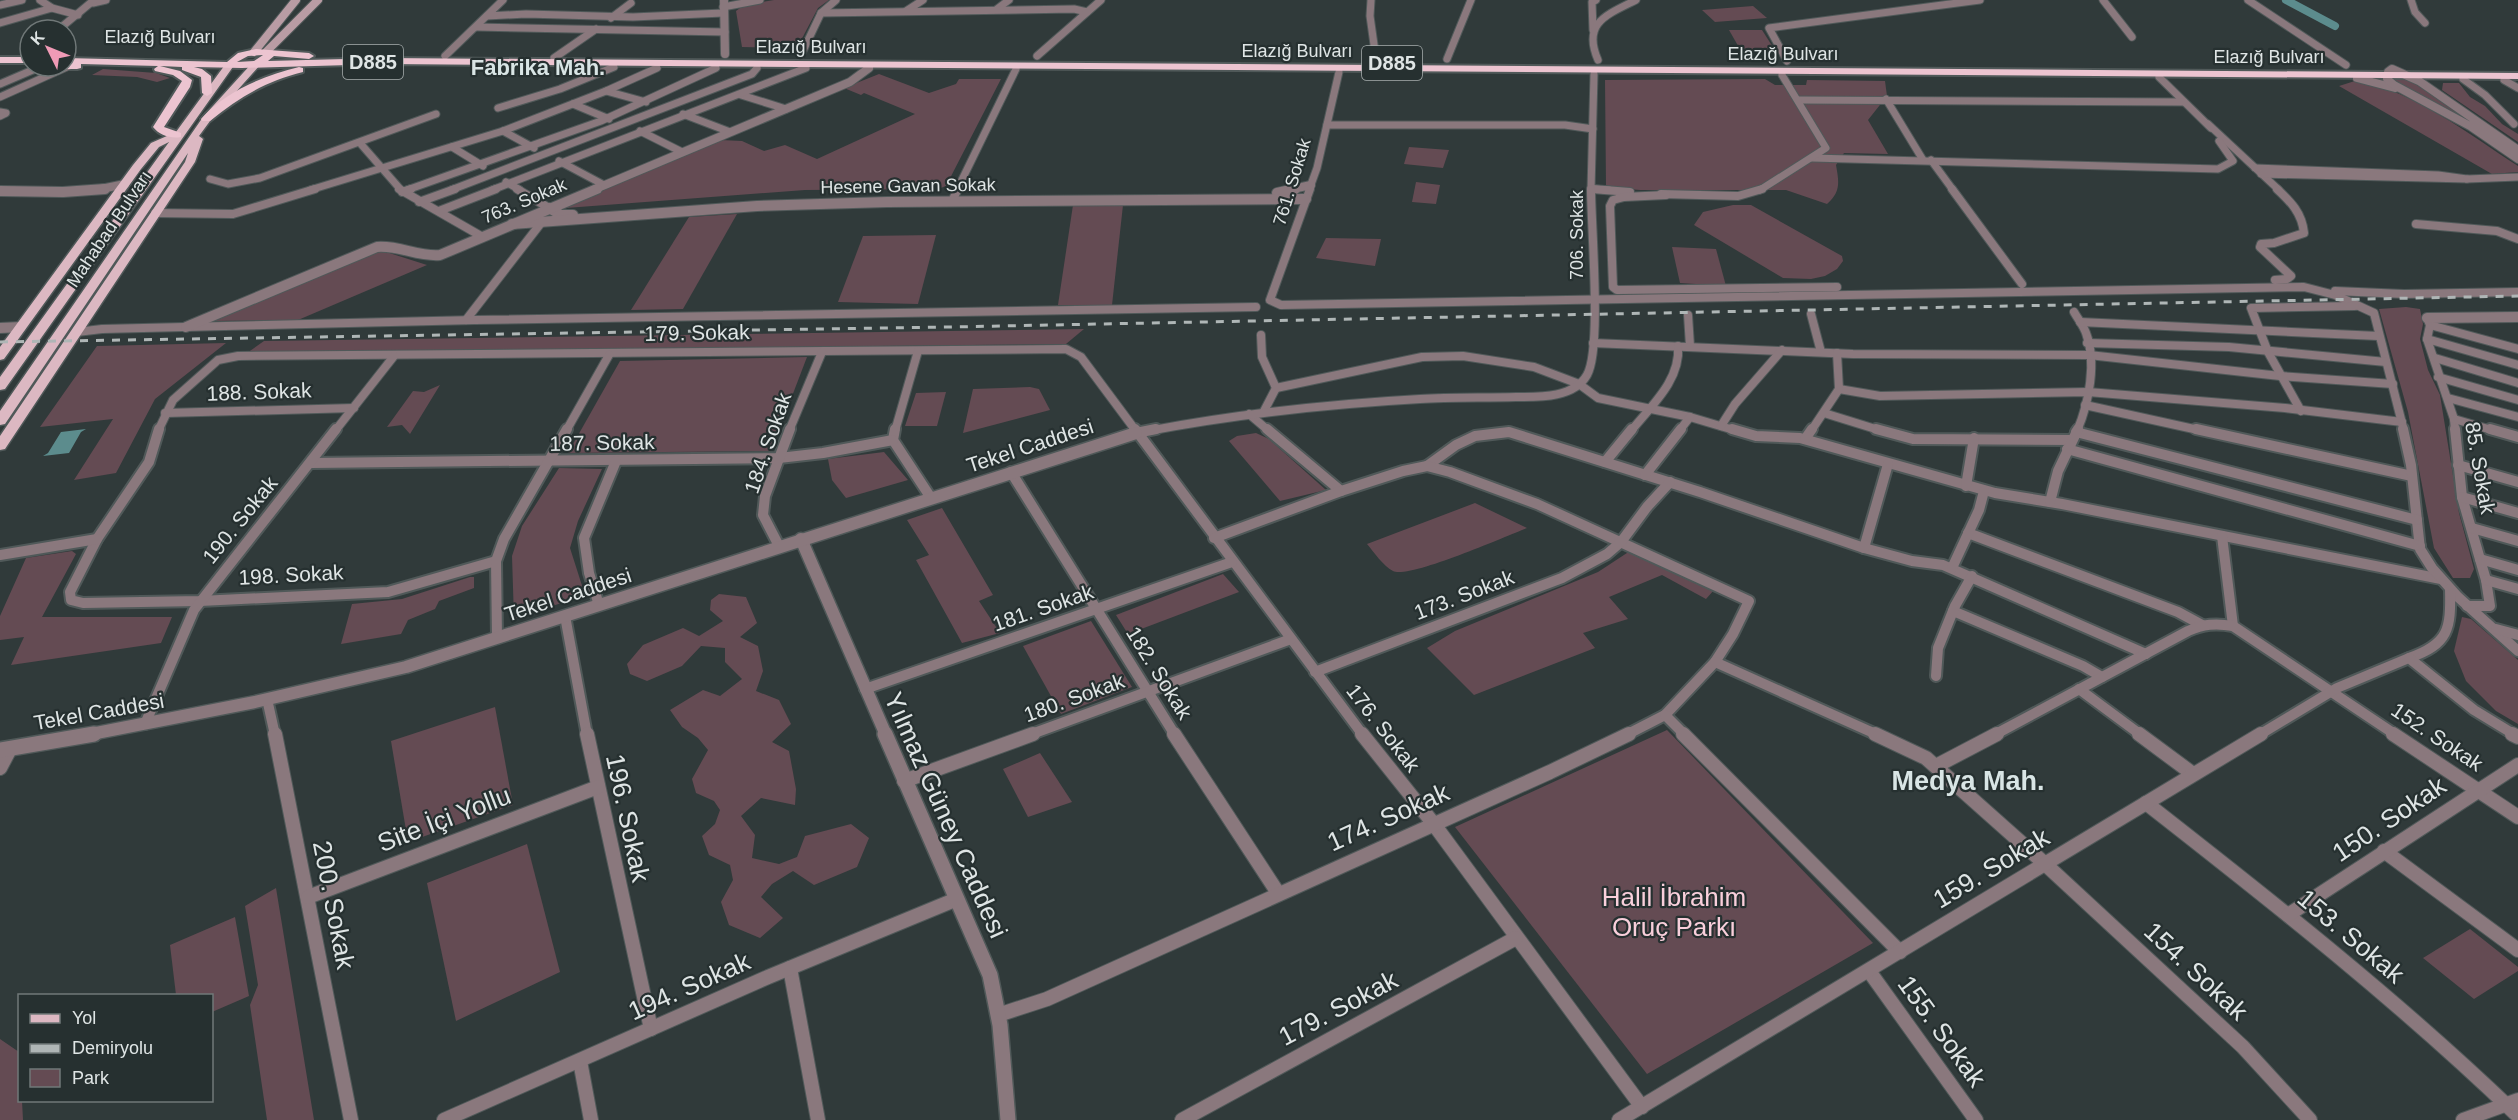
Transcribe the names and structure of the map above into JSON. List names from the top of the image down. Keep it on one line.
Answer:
{"streets":{"highway":["Elazığ Bulvarı","D885"],"main road":["Mahabad Bulvarı"],"street":["761. Sokak","Hesene Gavan Sokak","763. Sokak","706. Sokak","179. Sokak","188. Sokak","187. Sokak","184. Sokak","Tekel Caddesi","85. Sokak","190. Sokak","198. Sokak","173. Sokak","181. Sokak","182. Sokak","180. Sokak","176. Sokak","152. Sokak","Yılmaz Güney Caddesi","174. Sokak","196. Sokak","Site İçi Yollu","150. Sokak","159. Sokak","200. Sokak","153. Sokak","154. Sokak","194. Sokak","155. Sokak"]},"crossings":[["Elazığ Bulvarı","Mahabad Bulvarı"],["761. Sokak","Hesene Gavan Sokak"],["761. Sokak","706. Sokak"],["Hesene Gavan Sokak","763. Sokak"],["179. Sokak","188. Sokak"],["179. Sokak","184. Sokak"],["179. Sokak","Tekel Caddesi"],["179. Sokak","190. Sokak"],["179. Sokak","176. Sokak"],["188. Sokak","190. Sokak"],["187. Sokak","184. Sokak"],["187. Sokak","190. Sokak"],["184. Sokak","Tekel Caddesi"],["Tekel Caddesi","190. Sokak"],["Tekel Caddesi","182. Sokak"],["Tekel Caddesi","176. Sokak"],["Tekel Caddesi","Yılmaz Güney Caddesi"],["Tekel Caddesi","196. Sokak"],["Tekel Caddesi","200. Sokak"],["190. Sokak","198. Sokak"],["173. Sokak","176. Sokak"],["173. Sokak","174. Sokak"],["181. Sokak","182. Sokak"],["181. Sokak","176. Sokak"],["181. Sokak","Yılmaz Güney Caddesi"],["182. Sokak","180. Sokak"],["182. Sokak","174. Sokak"],["180. Sokak","176. Sokak"],["180. Sokak","Yılmaz Güney Caddesi"],["176. Sokak","174. Sokak"],["176. Sokak","159. Sokak"],["152. Sokak","150. Sokak"],["152. Sokak","159. Sokak"],["Yılmaz Güney Caddesi","174. Sokak"],["Yılmaz Güney Caddesi","194. Sokak"],["174. Sokak","154. Sokak"],["196. Sokak","Site İçi Yollu"],["196. Sokak","194. Sokak"],["Site İçi Yollu","200. Sokak"],["150. Sokak","153. Sokak"],["159. Sokak","153. Sokak"],["159. Sokak","154. Sokak"],["159. Sokak","155. Sokak"]],"districts":["Fabrika Mah.","Medya Mah."],"parks":["Halil İbrahim Oruç Parkı"],"legend":["Yol","Demiryolu","Park"],"north":"top left"}
